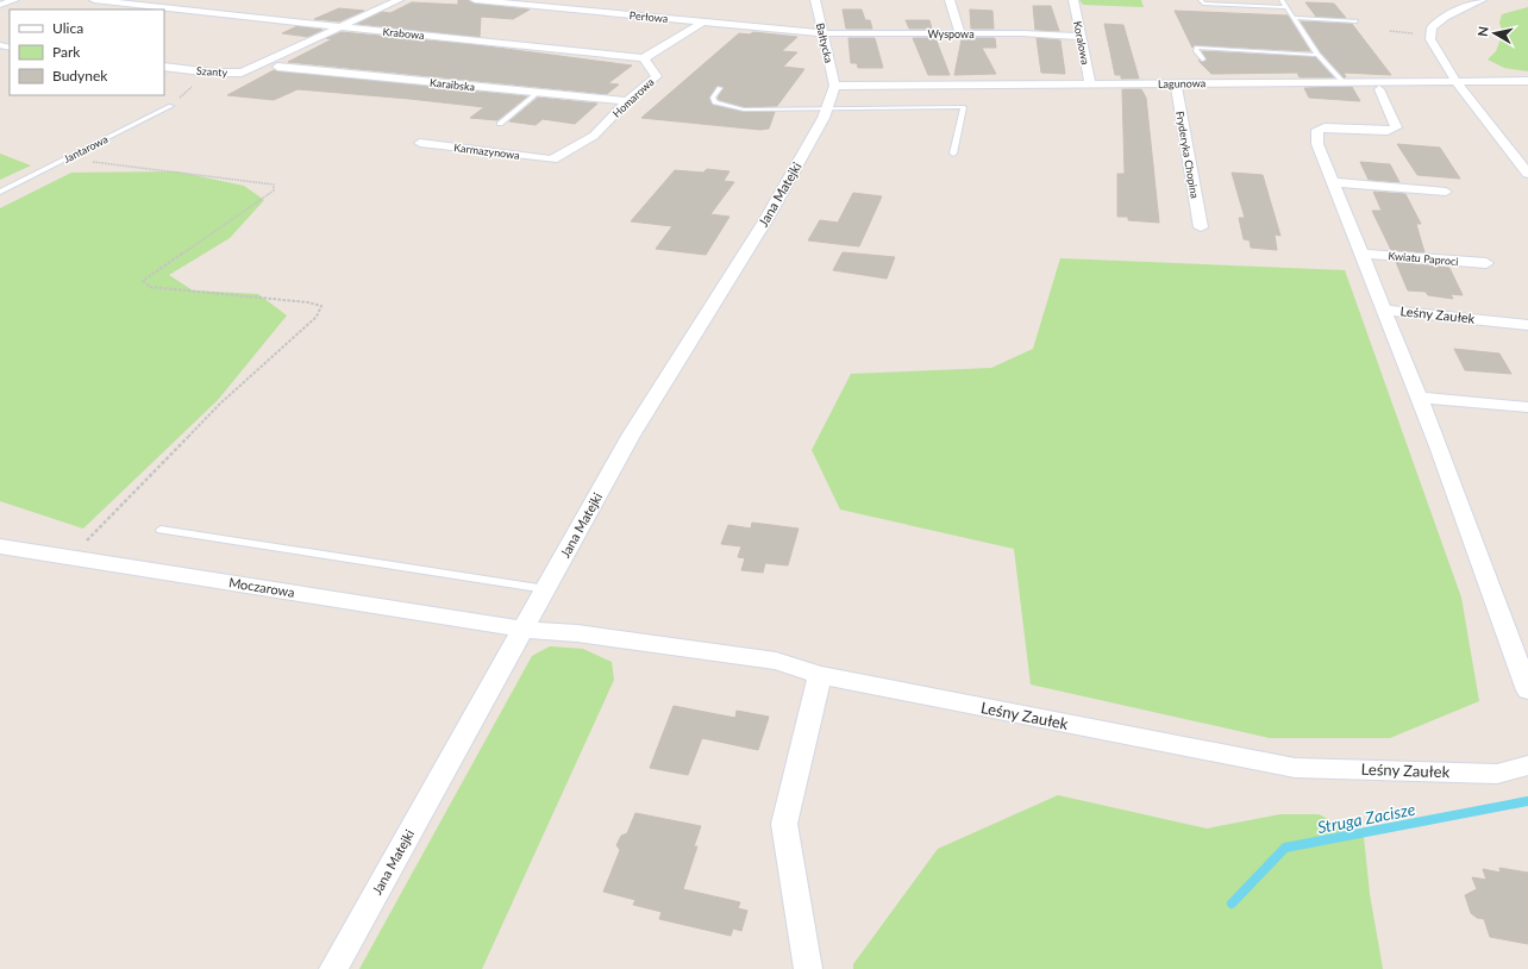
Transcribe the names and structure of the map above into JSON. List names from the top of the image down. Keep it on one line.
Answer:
{"streets":{"street":["Perłowa","Krabowa","Wyspowa","Bałtycka","Koralowa","Szanty","Lagunowa","Karaibska","Homarowa","Karmazynowa","Fryderyka Chopina","Jana Matejki","Kwiatu Paproci","Leśny Zaułek","Moczarowa"],"lane":["Jantarowa"]},"crossings":[["Perłowa","Wyspowa"],["Perłowa","Bałtycka"],["Krabowa","Szanty"],["Krabowa","Homarowa"],["Wyspowa","Bałtycka"],["Wyspowa","Koralowa"],["Bałtycka","Lagunowa"],["Bałtycka","Jana Matejki"],["Koralowa","Lagunowa"],["Lagunowa","Fryderyka Chopina"],["Lagunowa","Jana Matejki"],["Karaibska","Homarowa"],["Homarowa","Karmazynowa"],["Jana Matejki","Moczarowa"],["Leśny Zaułek","Moczarowa"]],"water":["Struga Zacisze"],"legend":["Ulica","Park","Budynek"],"north":"left"}
